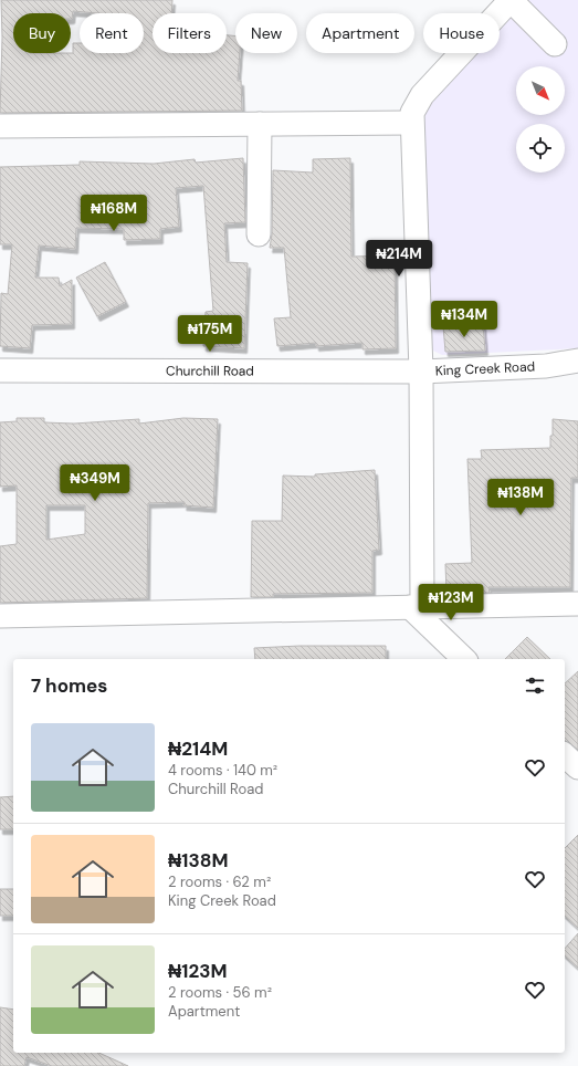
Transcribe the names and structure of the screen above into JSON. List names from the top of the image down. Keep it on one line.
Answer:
{"streets":{"street":["King Creek Road","Churchill Road"]},"crossings":[["King Creek Road","Churchill Road"]],"north":"bottom right","page":{"chip":["Buy","Rent","Filters","New","Apartment","House"],"price":["₦168M","₦214M","₦134M","₦175M","₦349M","₦138M","₦123M"],"heading":"7 homes","list":[{"name":"₦214M","note":"4 rooms · 140 m² · Churchill Road"},{"name":"₦138M","note":"2 rooms · 62 m² · King Creek Road"},{"name":"₦123M","note":"2 rooms · 56 m² · Apartment"}]}}
